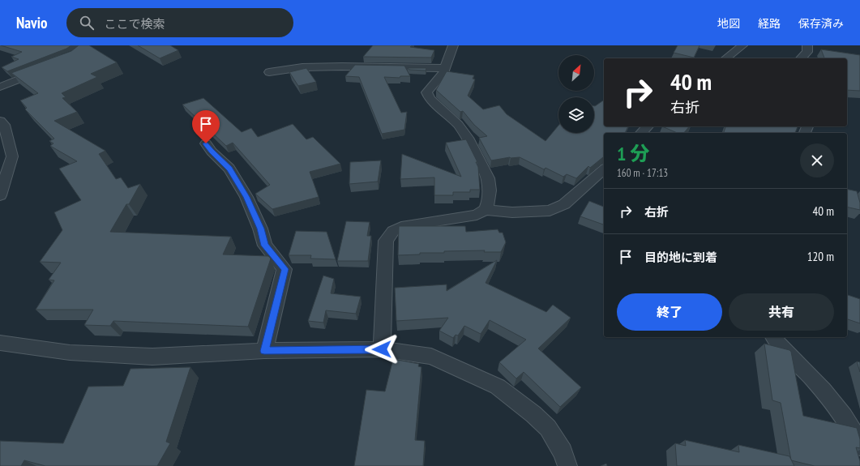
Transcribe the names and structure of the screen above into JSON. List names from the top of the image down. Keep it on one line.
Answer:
{"north":"top right","page":{"header":"Navio","search":"ここで検索","nav":["地図","経路","保存済み"],"turn":["40 m","右折"],"heading":["1 分","160 m · 17:13"],"list":[{"name":"右折","value":"40 m"},{"name":"目的地に到着","value":"120 m"}],"buttons":["終了","共有"]}}
